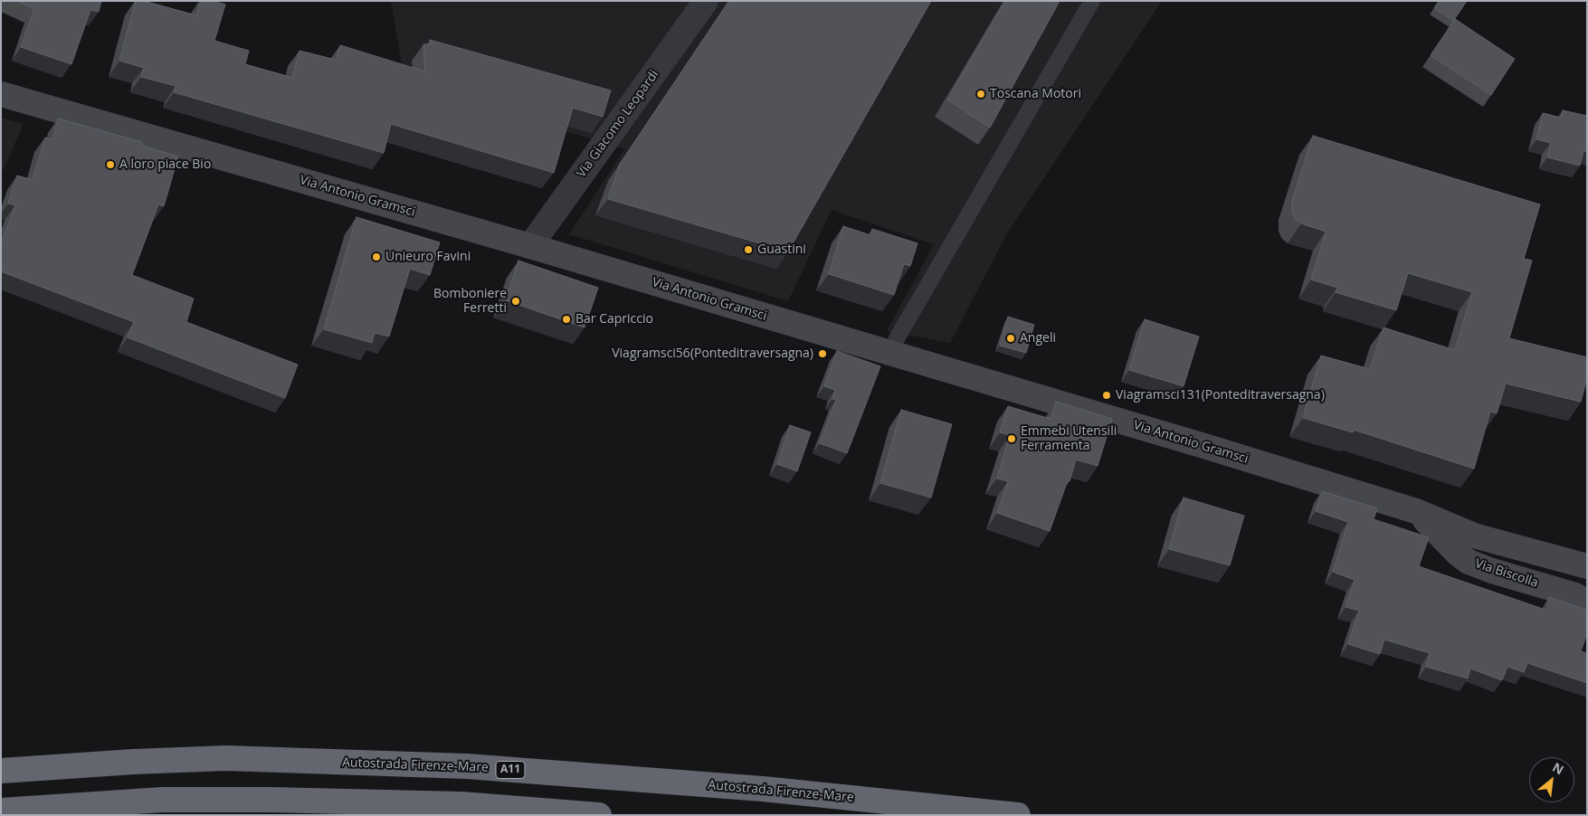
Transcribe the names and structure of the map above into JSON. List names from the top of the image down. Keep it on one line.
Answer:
{"streets":{"highway":["Autostrada Firenze-Mare","A11"],"street":["Via Giacomo Leopardi","Via Antonio Gramsci","Via Biscolla"]},"crossings":[["Via Giacomo Leopardi","Via Antonio Gramsci"],["Via Antonio Gramsci","Via Biscolla"]],"places":["Toscana Motori","A loro piace Bio","Guastini","Unieuro Favini","Bomboniere Ferretti","Bar Capriccio","Angeli","Viagramsci56(Ponteditraversagna)","Viagramsci131(Ponteditraversagna)","Emmebi Utensili Ferramenta"],"north":"top right"}
